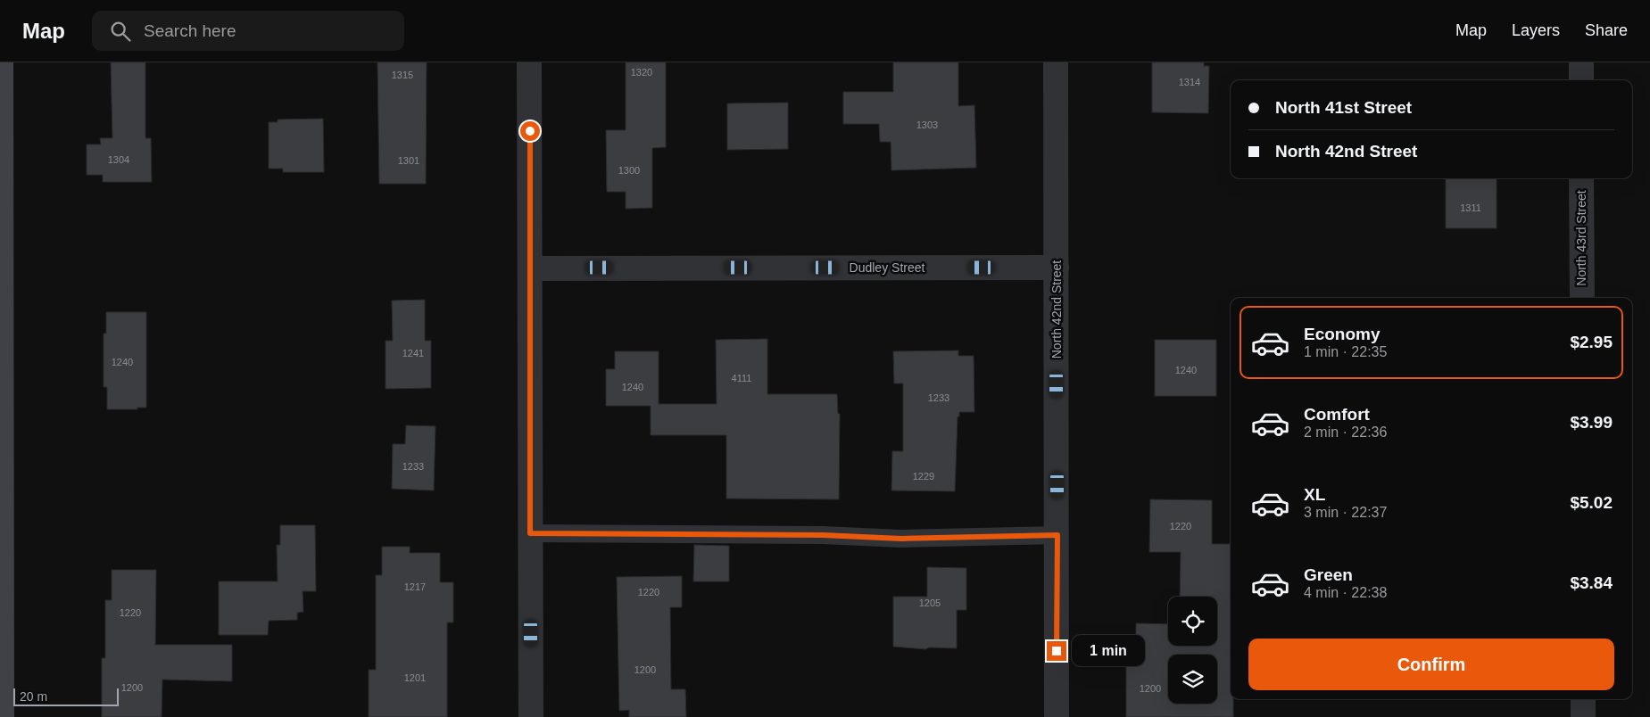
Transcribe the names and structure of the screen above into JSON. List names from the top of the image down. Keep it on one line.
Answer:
{"streets":{"street":["North 43rd Street","Dudley Street","North 42nd Street"]},"crossings":[["Dudley Street","North 42nd Street"]],"house_numbers":["1320","1315","1314","1303","1304","1301","1300","1311","1241","1240","1240","4111","1240","1233","1233","1229","1220","1217","1220","1205","1220","1200","1201","1200","1200"],"scale_bar":"20 m","page":{"header":"Map","search":"Search here","nav":["Map","Layers","Share"],"banner":["North 41st Street","North 42nd Street"],"list":[{"name":"Economy","note":"1 min · 22:35","value":"$2.95"},{"name":"Comfort","note":"2 min · 22:36","value":"$3.99"},{"name":"XL","note":"3 min · 22:37","value":"$5.02"},{"name":"Green","note":"4 min · 22:38","value":"$3.84"}],"buttons":"Confirm","bubble":"1 min","scale":"20 m"}}
